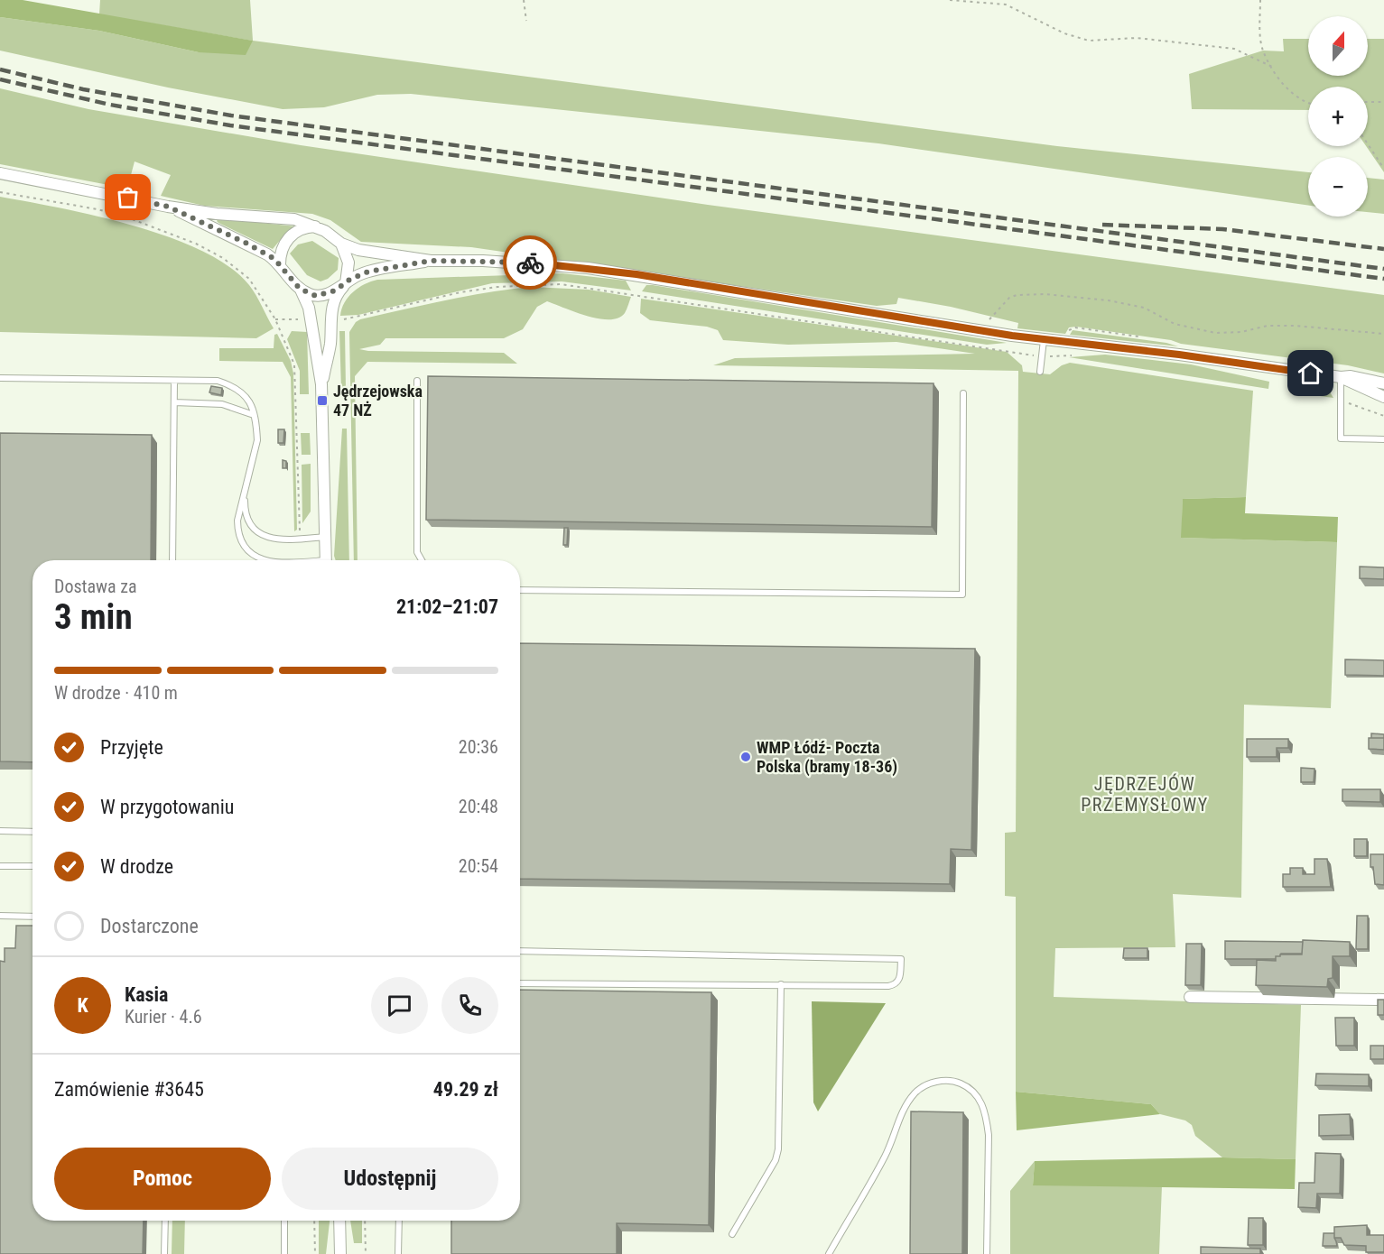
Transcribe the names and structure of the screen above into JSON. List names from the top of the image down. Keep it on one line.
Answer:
{"districts":["JĘDRZEJÓW PRZEMYSŁOWY"],"places":{"transit":["Jędrzejowska 47 NŻ"],"other":["WMP Łódź- Poczta Polska (bramy 18-36)"]},"north":"top","page":{"map_buttons":["+","−"],"heading":["3 min","Dostawa za","21:02–21:07"],"panel":["Kasia","Kurier · 4.6","Zamówienie #3645","49.29 zł"],"bar":"W drodze · 410 m","list":[["Przyjęte","20:36"],["W przygotowaniu","20:48"],["W drodze","20:54"],"Dostarczone"],"round":"K","buttons":["Pomoc","Udostępnij"]}}
